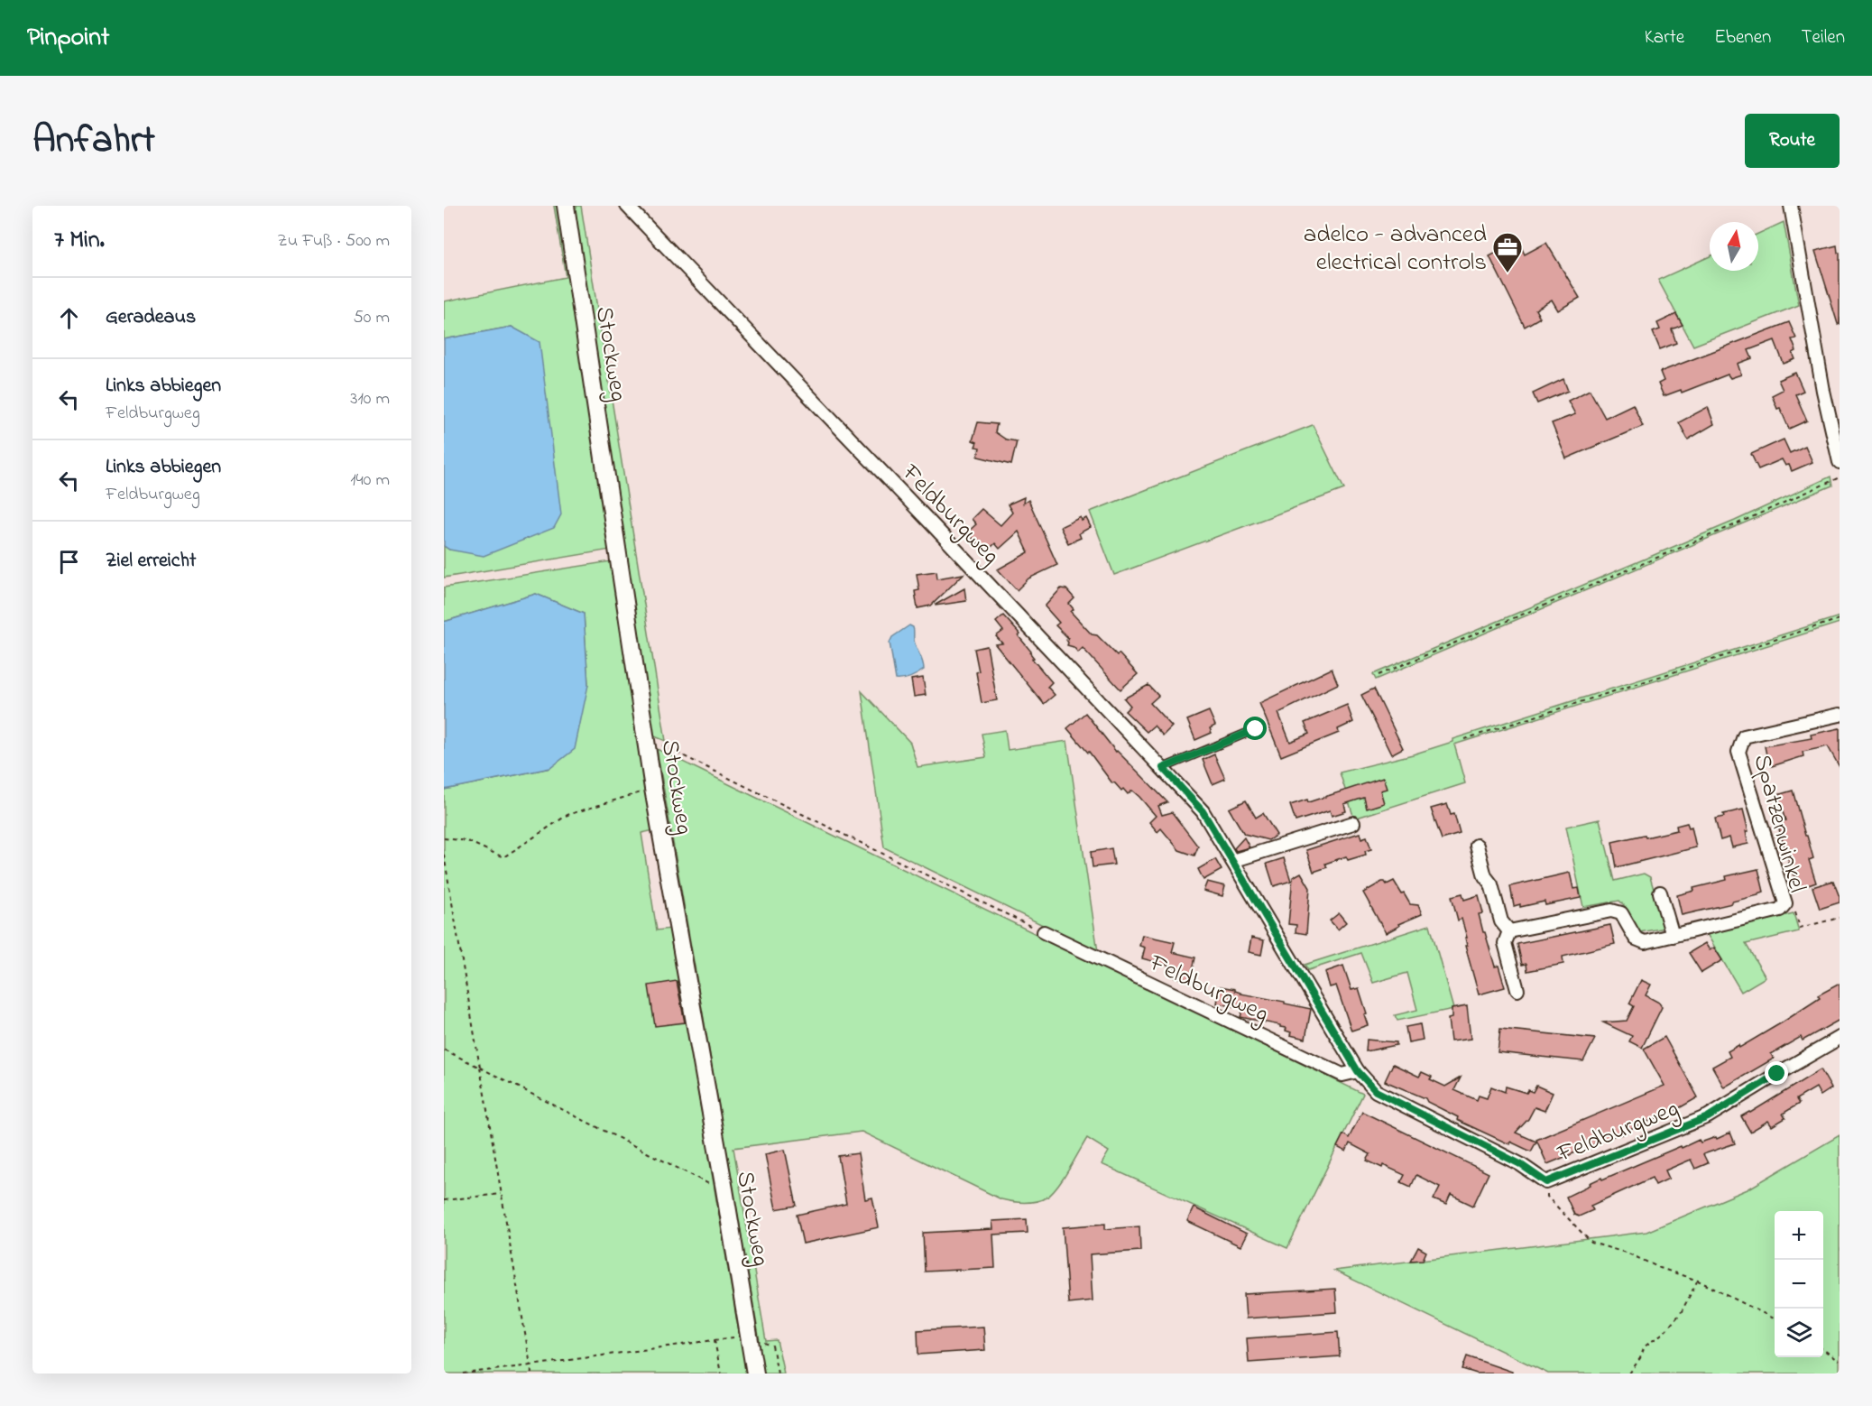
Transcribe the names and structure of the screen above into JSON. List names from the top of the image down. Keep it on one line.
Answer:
{"streets":{"street":["Stockweg","Feldburgweg","Spatzenwinkel"]},"places":{"office":["adelco - advanced electrical controls"]},"north":"top","page":{"header":"Pinpoint","nav":["Karte","Ebenen","Teilen"],"title":"Anfahrt","buttons":"Route","heading":["7 Min.","Zu Fuß · 500 m"],"list":[["Geradeaus","50 m"],["Links abbiegen","Feldburgweg","310 m"],["Links abbiegen","Feldburgweg","140 m"],"Ziel erreicht"],"map_buttons":["+","−"]}}
